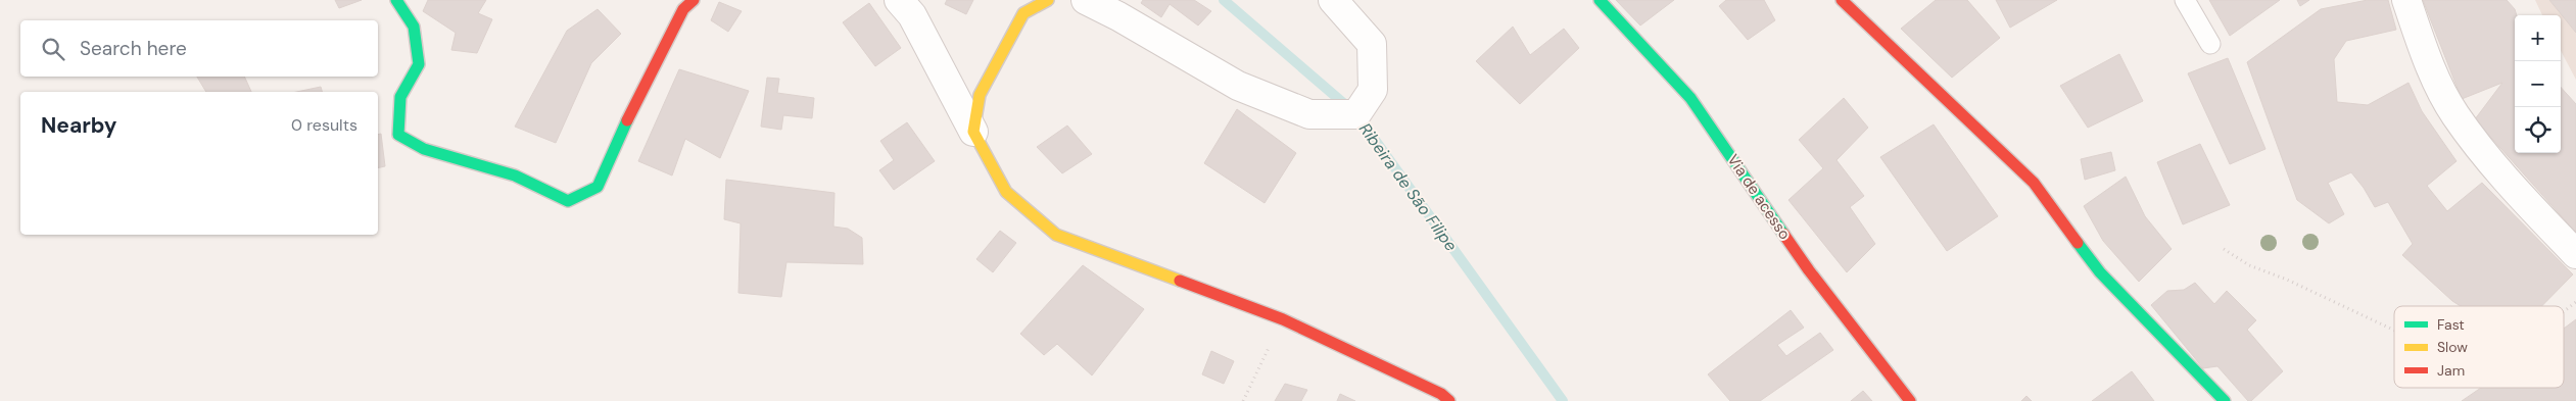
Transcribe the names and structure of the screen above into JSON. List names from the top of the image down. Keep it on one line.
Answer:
{"streets":{"street":["Via de acesso"]},"water":["Ribeira de São Filipe"],"legend":["Fast","Slow","Jam"],"page":{"map_buttons":["+","−"],"search":"Search here","heading":["Nearby","0 results"]}}
